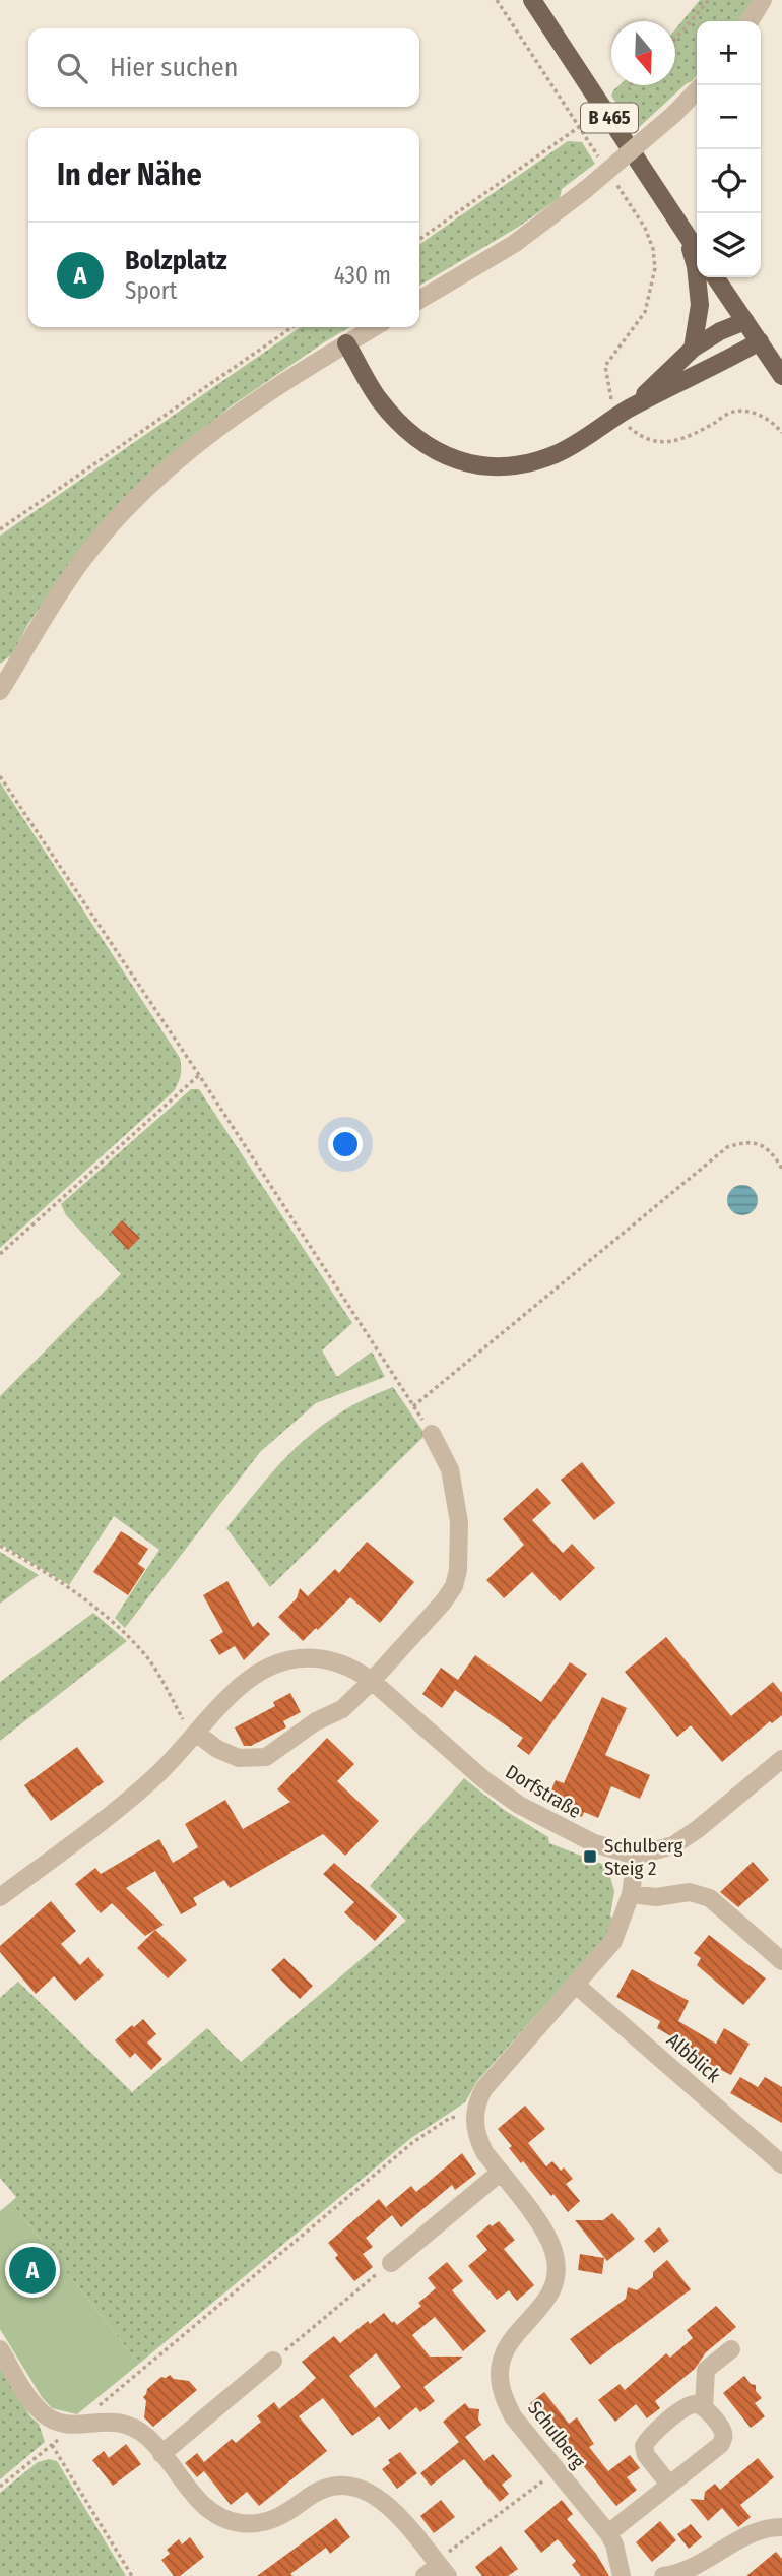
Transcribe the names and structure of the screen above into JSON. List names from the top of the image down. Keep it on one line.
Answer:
{"streets":{"main road":["B 465"],"street":["Dorfstraße","Albblick","Schulberg"]},"places":{"transit":["Schulberg Steig 2"]},"north":"bottom","page":{"map_buttons":["+","−"],"search":"Hier suchen","heading":"In der Nähe","list":[{"mark":"A","name":"Bolzplatz","note":"Sport","value":"430 m"}],"pins":"A"}}
